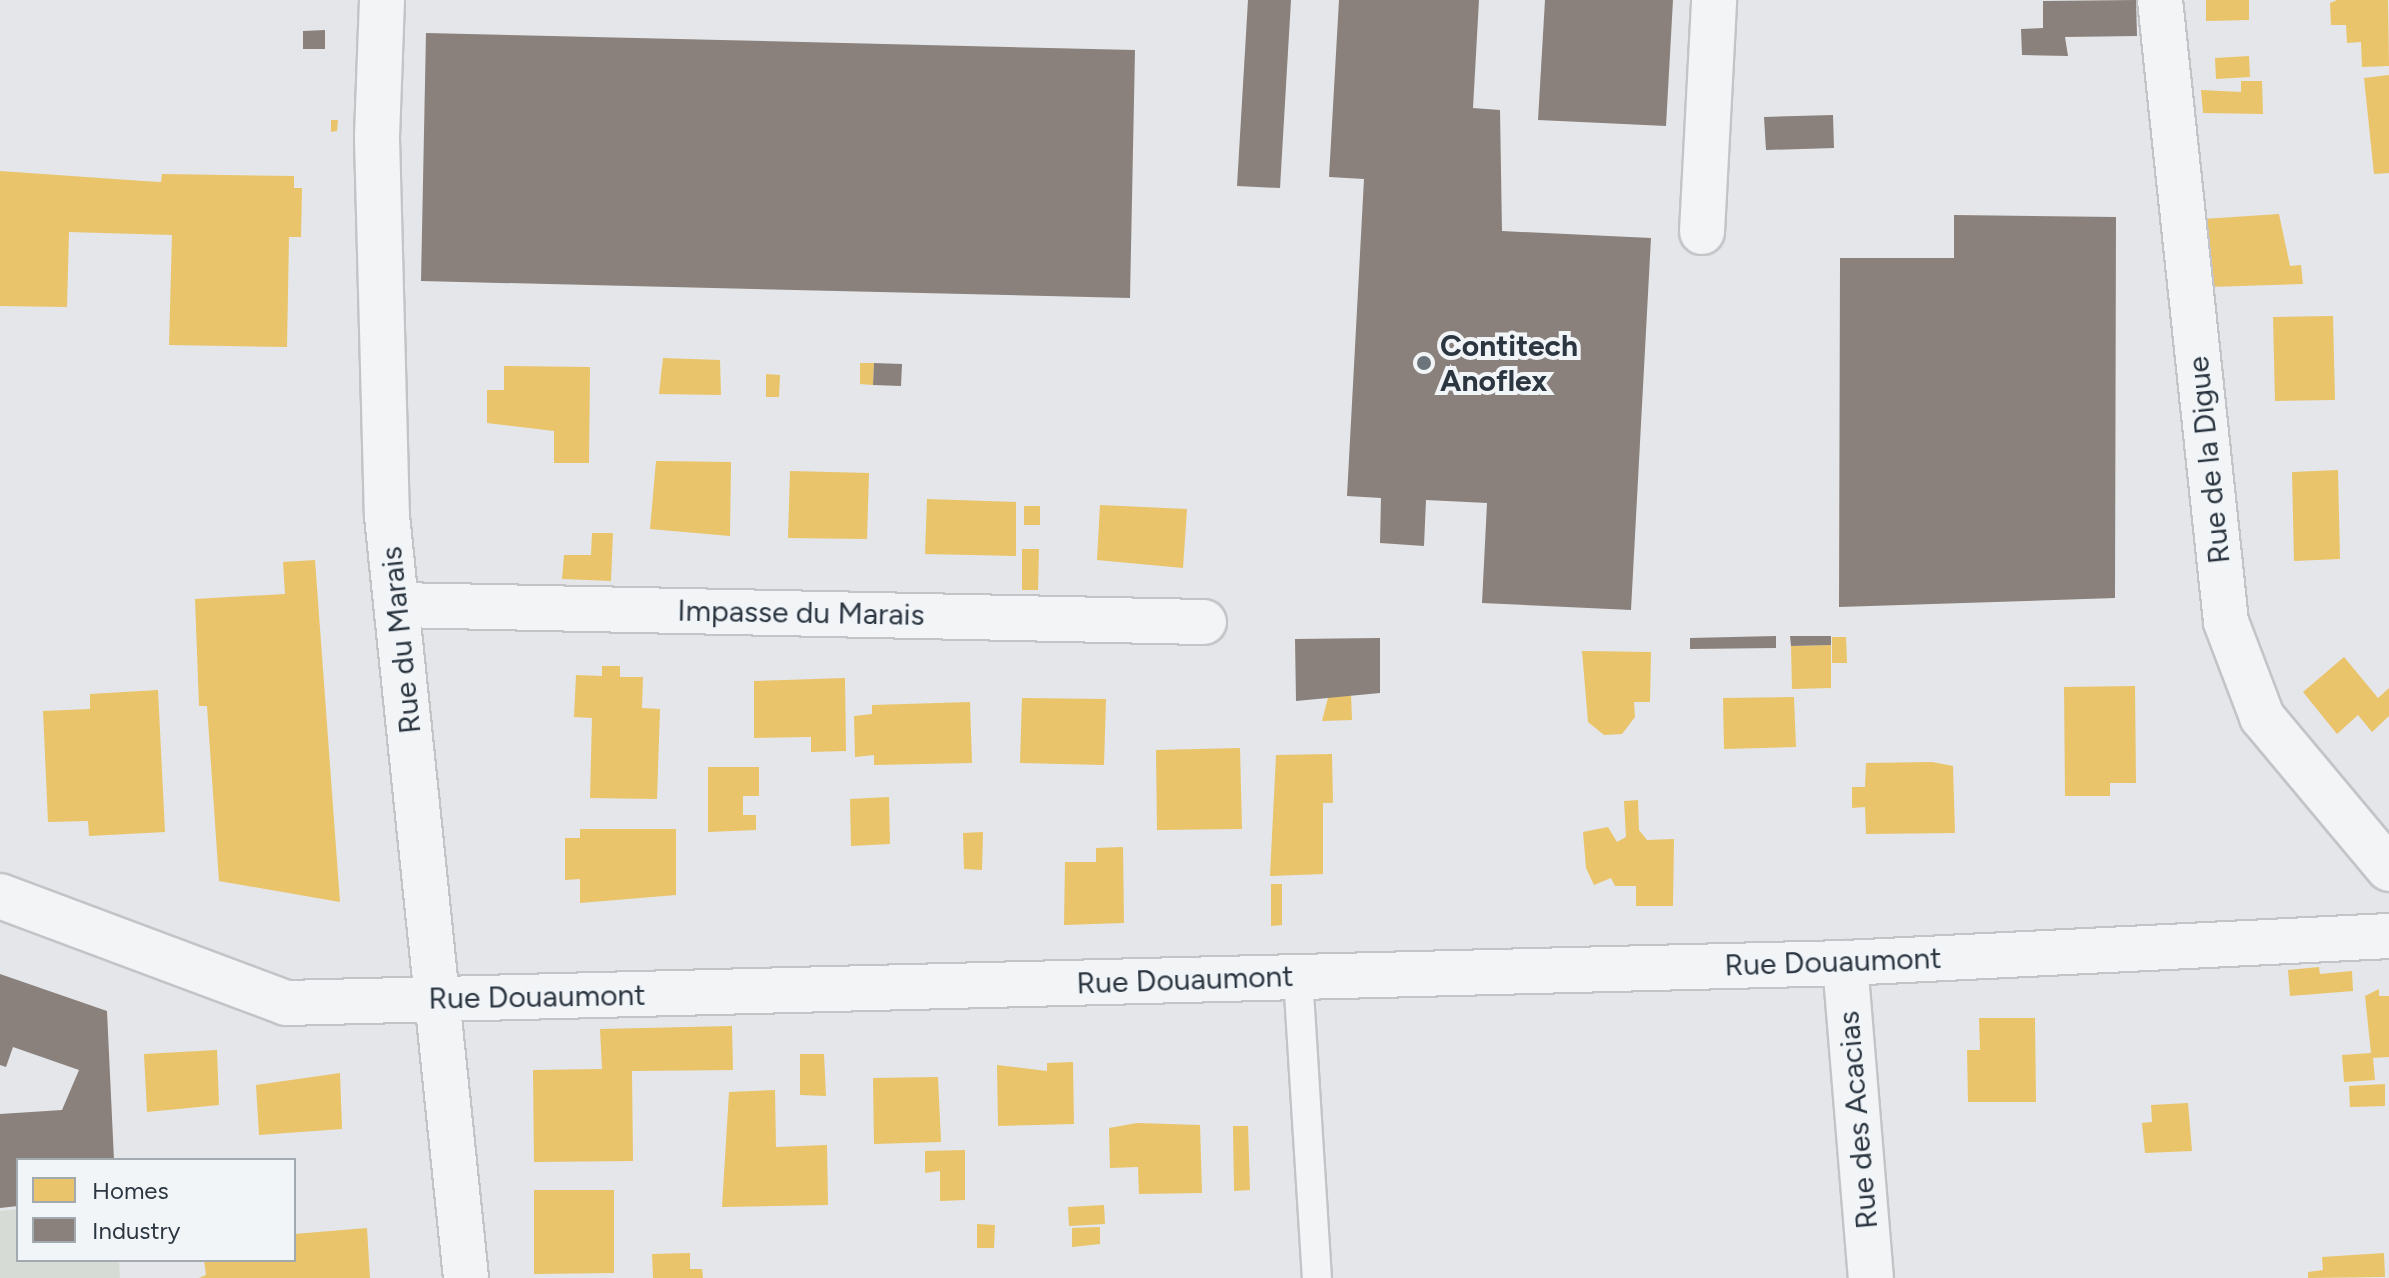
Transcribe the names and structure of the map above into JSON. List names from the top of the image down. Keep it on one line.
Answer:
{"streets":{"street":["Rue de la Digue","Impasse du Marais","Rue du Marais","Rue Douaumont","Rue des Acacias"]},"crossings":[["Impasse du Marais","Rue du Marais"],["Rue du Marais","Rue Douaumont"],["Rue Douaumont","Rue des Acacias"]],"places":["Contitech Anoflex"],"legend":["Homes","Industry"]}
